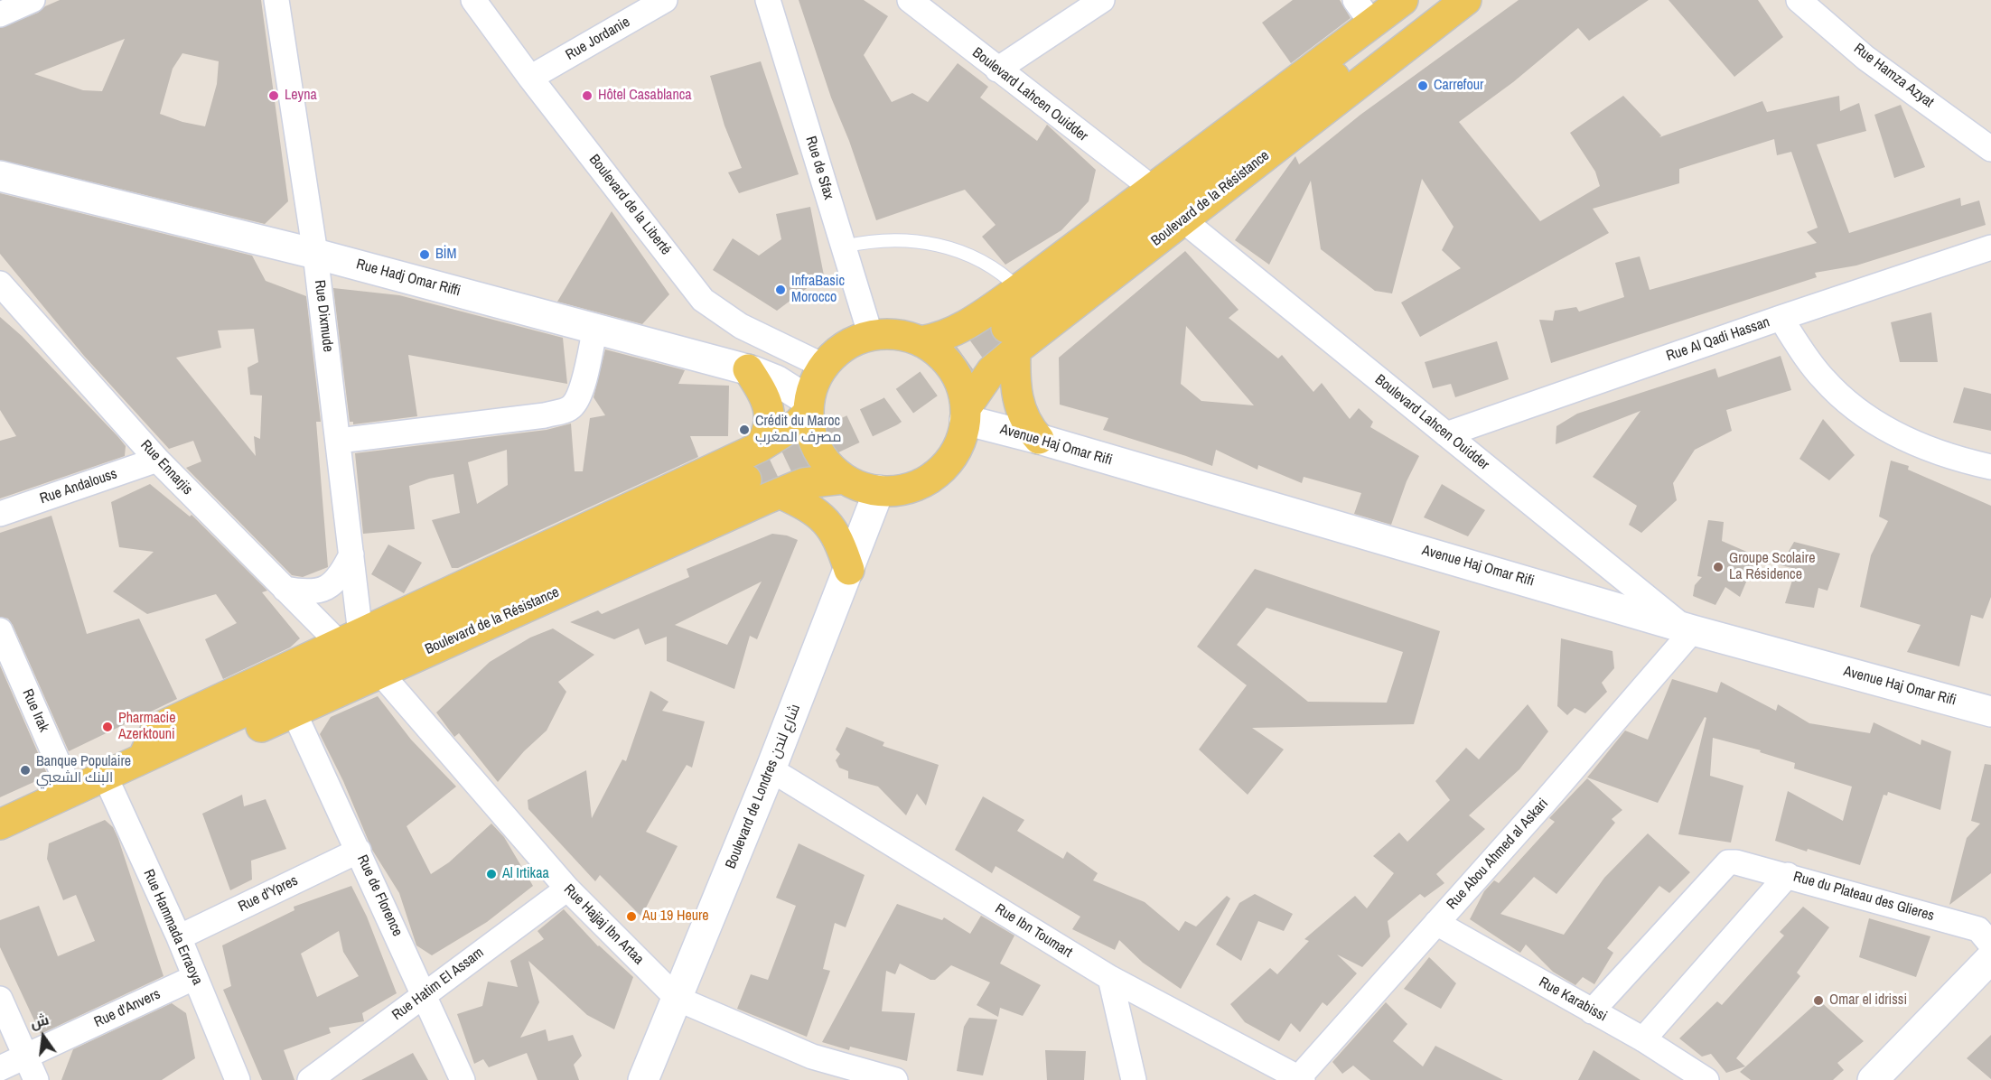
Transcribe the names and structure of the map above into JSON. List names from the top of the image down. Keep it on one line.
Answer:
{"streets":{"main road":["Boulevard de la Résistance"],"street":["Rue Jordanie","Rue Hamza Azyat","Boulevard Lahcen Ouidder","Rue de Sfax","Boulevard de la Liberté","Rue Hadj Omar Riffi","Rue Dixmude","Rue Al Qadi Hassan","Avenue Haj Omar Rifi","Rue Ennarjis","Rue Andalouss","Rue Irak","Boulevard de Londres شارع لندن","Rue Abou Ahmed al Askari","Rue d'Ypres","Rue de Florence","Rue du Plateau des Glieres","Rue Hajjaj Ibn Artaa","Rue Hammada Erraoya","Rue Ibn Toumart","Rue Hatim El Assam","Rue Karabissi","Rue d'Anvers"]},"crossings":[["Rue Jordanie","Boulevard de la Liberté"],["Boulevard Lahcen Ouidder","Boulevard de la Résistance"],["Boulevard Lahcen Ouidder","Rue Al Qadi Hassan"],["Boulevard Lahcen Ouidder","Avenue Haj Omar Rifi"],["Boulevard Lahcen Ouidder","Rue Abou Ahmed al Askari"],["Rue de Sfax","Boulevard de la Résistance"],["Rue de Sfax","Boulevard de la Liberté"],["Rue de Sfax","Rue Hadj Omar Riffi"],["Rue de Sfax","Avenue Haj Omar Rifi"],["Rue de Sfax","Boulevard de Londres شارع لندن"],["Boulevard de la Résistance","Boulevard de la Liberté"],["Boulevard de la Résistance","Rue Hadj Omar Riffi"],["Boulevard de la Résistance","Avenue Haj Omar Rifi"],["Boulevard de la Résistance","Boulevard de Londres شارع لندن"],["Boulevard de la Résistance","Rue de Florence"],["Boulevard de la Résistance","Rue Hajjaj Ibn Artaa"],["Boulevard de la Liberté","Rue Hadj Omar Riffi"],["Boulevard de la Liberté","Avenue Haj Omar Rifi"],["Boulevard de la Liberté","Boulevard de Londres شارع لندن"],["Rue Hadj Omar Riffi","Rue Dixmude"],["Rue Hadj Omar Riffi","Avenue Haj Omar Rifi"],["Rue Hadj Omar Riffi","Boulevard de Londres شارع لندن"],["Rue Dixmude","Rue Ennarjis"],["Avenue Haj Omar Rifi","Boulevard de Londres شارع لندن"],["Avenue Haj Omar Rifi","Rue Abou Ahmed al Askari"],["Rue Ennarjis","Rue Andalouss"],["Boulevard de Londres شارع لندن","Rue Hajjaj Ibn Artaa"],["Boulevard de Londres شارع لندن","Rue Ibn Toumart"],["Rue Abou Ahmed al Askari","Rue Ibn Toumart"],["Rue Abou Ahmed al Askari","Rue Karabissi"],["Rue d'Ypres","Rue de Florence"],["Rue d'Ypres","Rue Hammada Erraoya"],["Rue de Florence","Rue Hatim El Assam"],["Rue du Plateau des Glieres","Rue Karabissi"],["Rue Hajjaj Ibn Artaa","Rue Hatim El Assam"],["Rue Hammada Erraoya","Rue d'Anvers"]],"places":["Carrefour","Leyna","Hôtel Casablanca","BİM","InfraBasic Morocco","Crédit du Maroc مصرف المغرب","Groupe Scolaire La Résidence","Pharmacie Azerktouni","Banque Populaire البنك الشعبي","Al Irtikaa","Au 19 Heure","Omar el idrissi"],"north":"top"}
